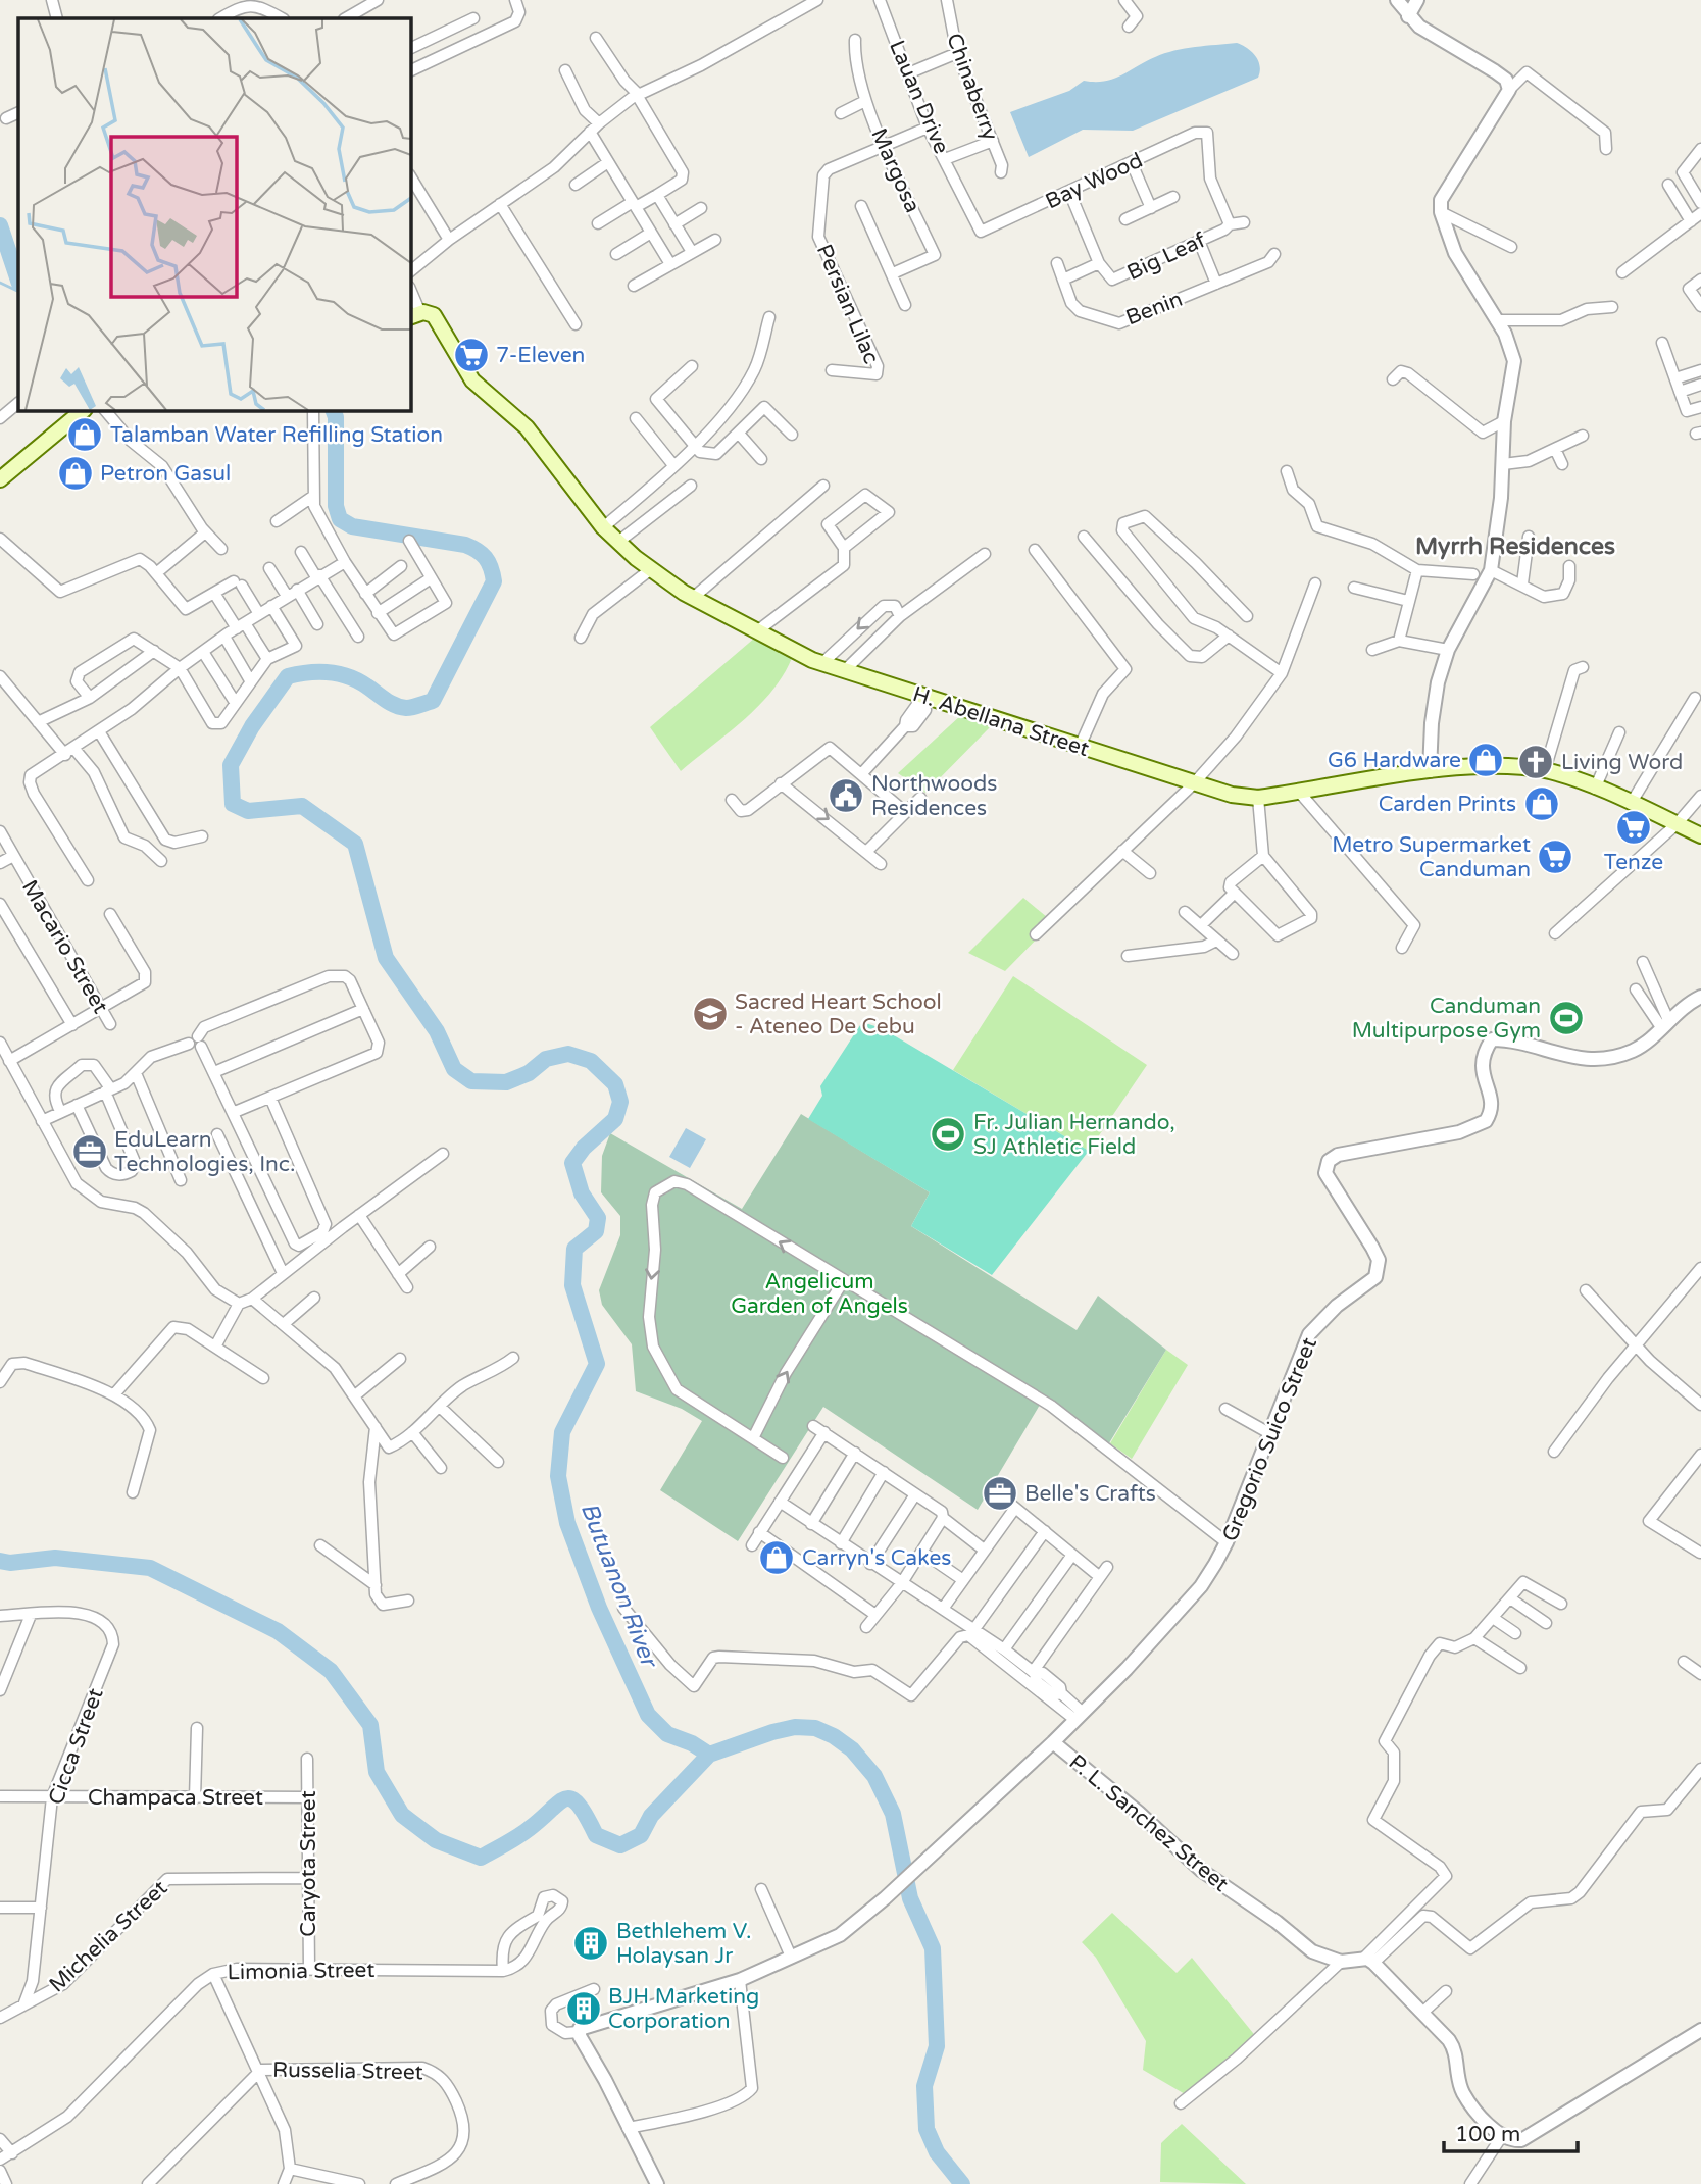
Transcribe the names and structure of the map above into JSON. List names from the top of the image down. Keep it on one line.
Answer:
{"streets":{"main road":["H. Abellana Street"],"street":["Chinaberry","Lauan Drive","Margosa","Bay Wood","Big Leaf","Persian Lilac","Benin","Macario Street","Gregorio Suico Street","Cicca Street","Champaca Street","P. L. Sanchez Street","Caryota Street","Michelia Street","Limonia Street","Russelia Street"]},"crossings":[["Lauan Drive","Bay Wood"],["Lauan Drive","Persian Lilac"],["Margosa","Persian Lilac"],["Bay Wood","Big Leaf"],["Gregorio Suico Street","P. L. Sanchez Street"],["Cicca Street","Champaca Street"],["Cicca Street","Michelia Street"],["Champaca Street","Caryota Street"],["Caryota Street","Michelia Street"],["Caryota Street","Limonia Street"]],"districts":["Myrrh Residences"],"water":["Butuanon River"],"parks":["Angelicum Garden of Angels"],"places":{"supermarket":["7-Eleven","Tenze","Metro Supermarket Canduman"],"shop":["Talamban Water Refilling Station","Petron Gasul","G6 Hardware","Carden Prints","Carryn's Cakes"],"church":["Living Word"],"public building":["Northwoods Residences"],"school or university":["Sacred Heart School - Ateneo De Cebu"],"sports":["Canduman Multipurpose Gym","Fr. Julian Hernando, SJ Athletic Field"],"office":["EduLearn Technologies, Inc.","Belle's Crafts"],"building":["Bethlehem V. Holaysan Jr","BJH Marketing Corporation"]},"scale_bar":"100 m"}
